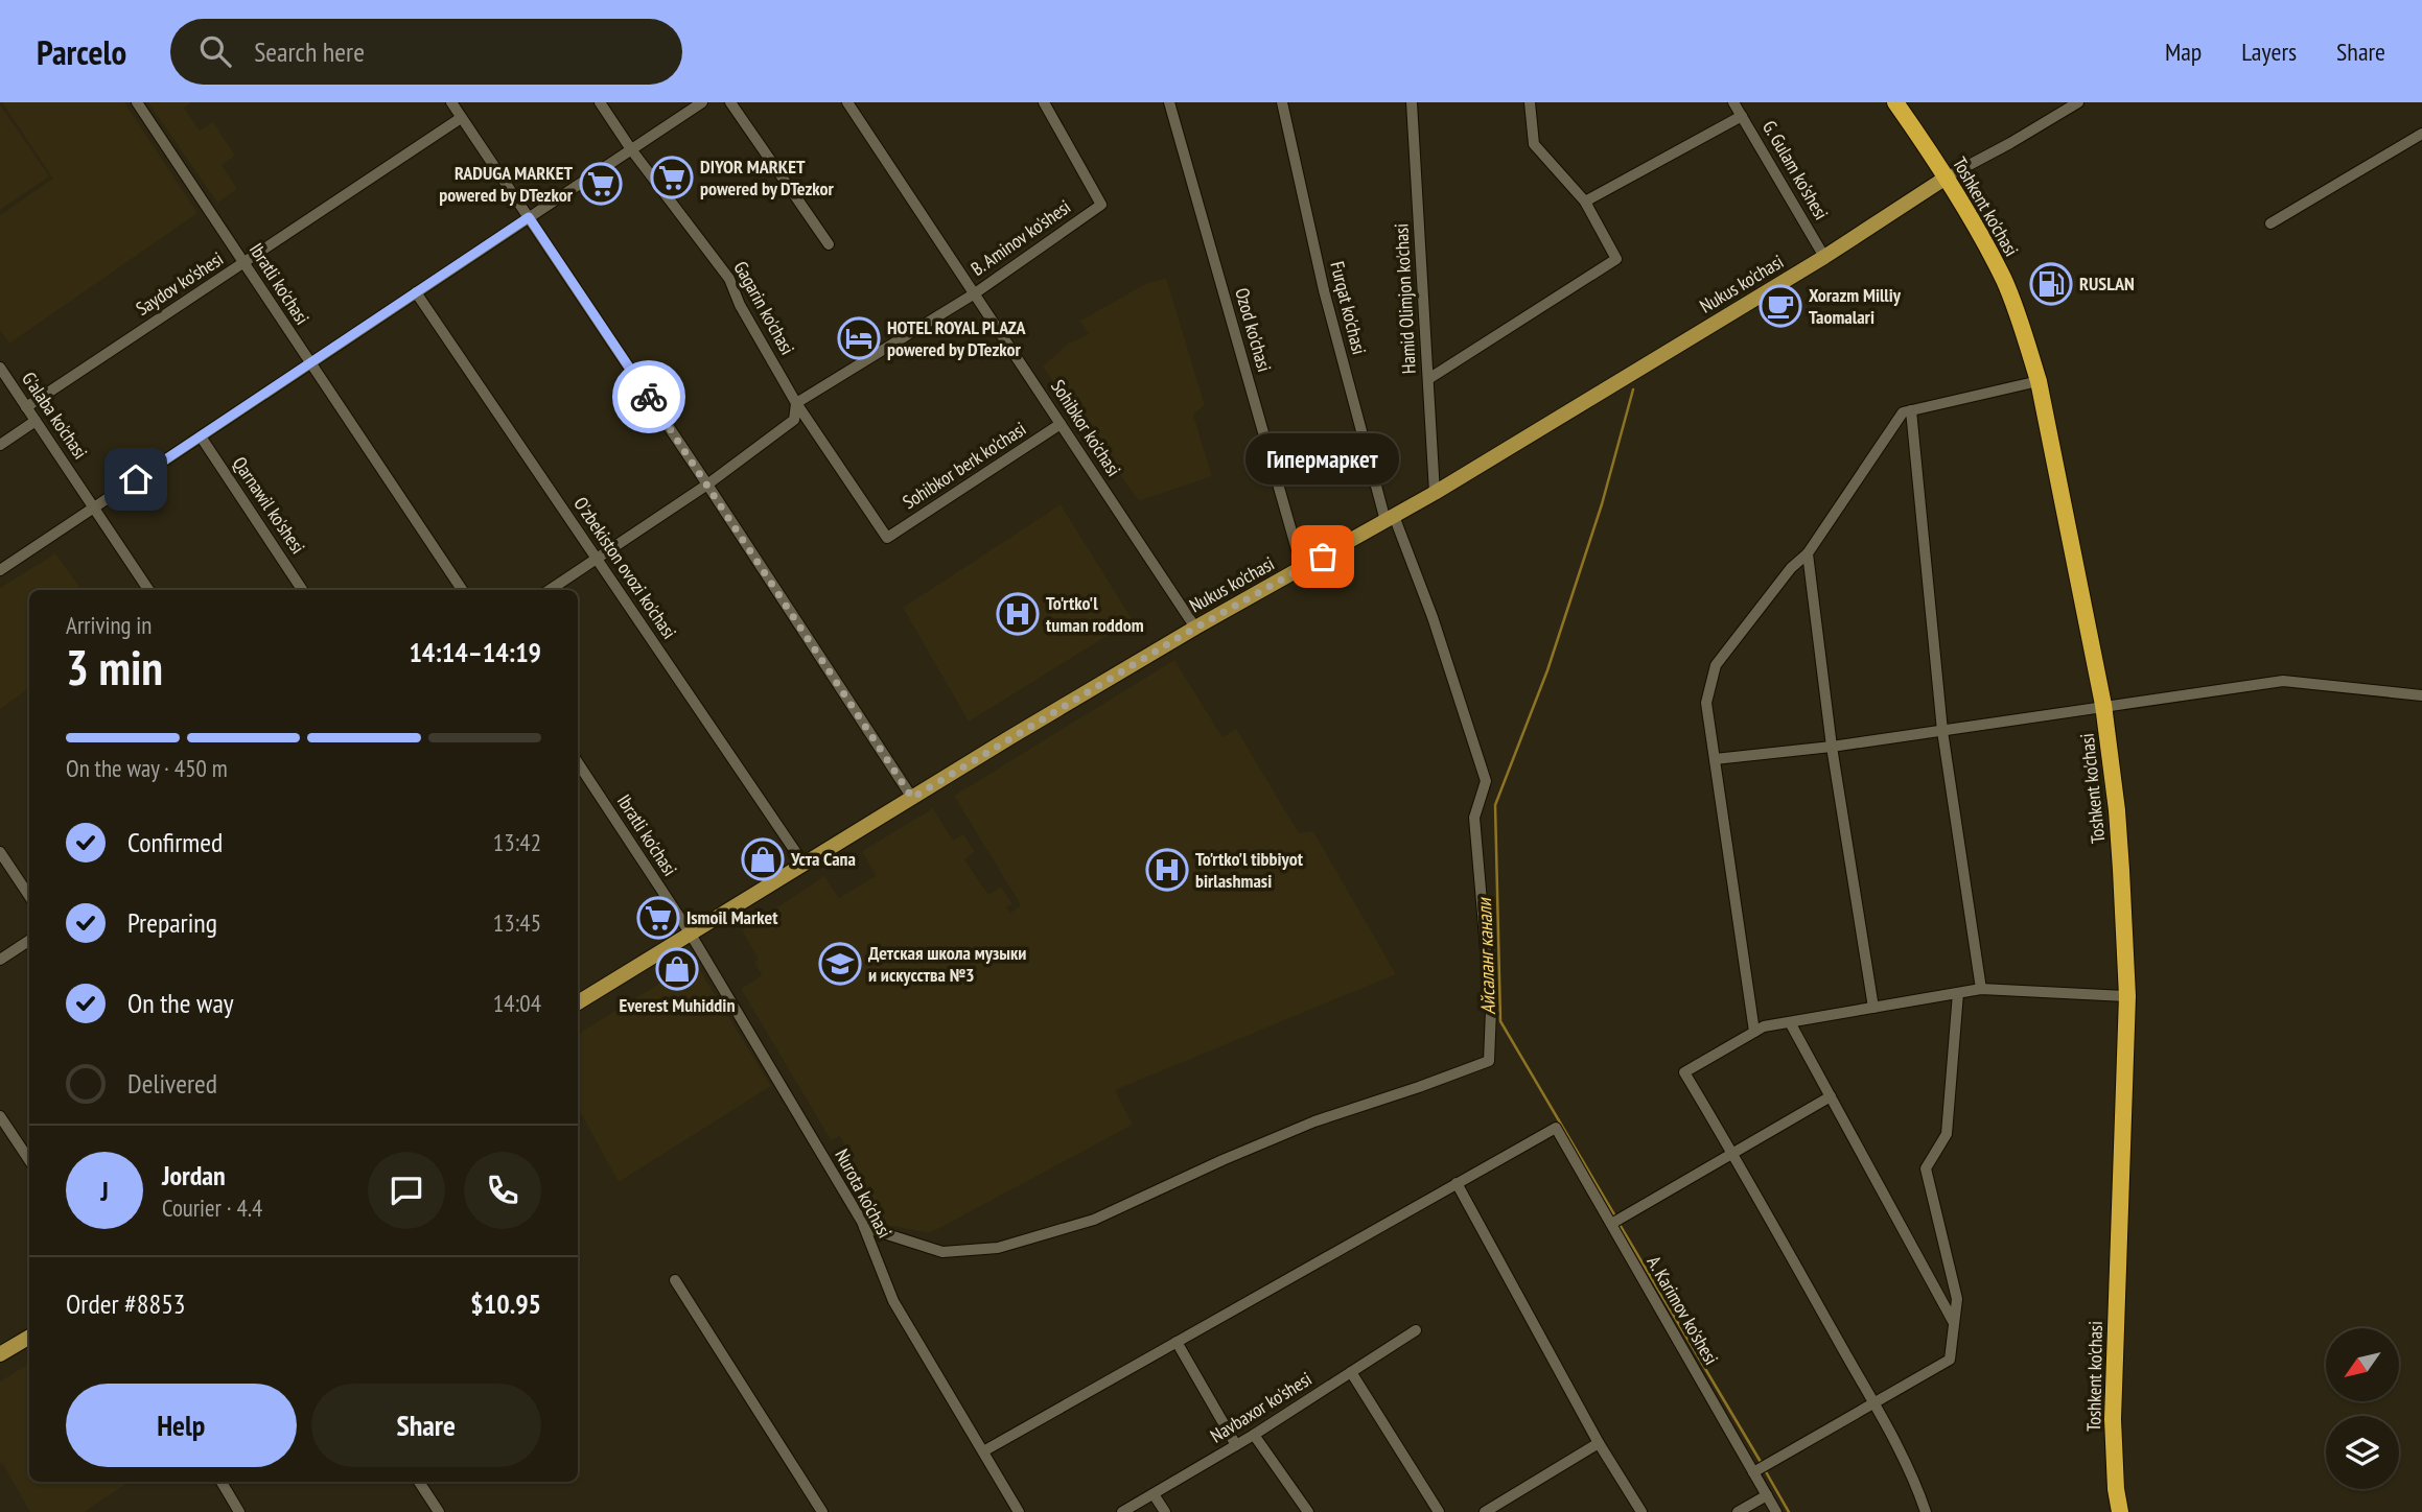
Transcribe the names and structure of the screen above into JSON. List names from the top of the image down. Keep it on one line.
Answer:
{"streets":{"highway":["Toshkent ko'chasi"],"main road":["Nukus ko'chasi"],"street":["G. Gulam ko'shesi","B. Aminov ko'shesi","Saydov ko'shesi","Ibratli ko'chasi","Hamid Olimjon ko'chasi","Gagarin ko'chasi","Furqat ko'chasi","Ozod ko'chasi","G'alaba ko'chasi","Sohibkor ko'chasi","Sohibkor berk ko'chasi","Qarnawil ko'shesi","O'zbekiston ovozi ko'chasi","Nurota ko'chasi","A. Karimov ko'shesi","Navbaxor ko'shesi"]},"crossings":[["G. Gulam ko'shesi","Nukus ko'chasi"],["Toshkent ko'chasi","Nukus ko'chasi"],["B. Aminov ko'shesi","Sohibkor ko'chasi"],["Saydov ko'shesi","Ibratli ko'chasi"],["Saydov ko'shesi","G'alaba ko'chasi"],["Ibratli ko'chasi","Nukus ko'chasi"],["Ibratli ko'chasi","Nurota ko'chasi"],["Nukus ko'chasi","Hamid Olimjon ko'chasi"],["Nukus ko'chasi","Furqat ko'chasi"],["Nukus ko'chasi","Ozod ko'chasi"],["Nukus ko'chasi","Sohibkor ko'chasi"],["Nukus ko'chasi","O'zbekiston ovozi ko'chasi"],["Nukus ko'chasi","Nurota ko'chasi"],["Gagarin ko'chasi","Sohibkor berk ko'chasi"],["Furqat ko'chasi","Nurota ko'chasi"],["Sohibkor ko'chasi","Sohibkor berk ko'chasi"]],"water":["Айсаланг канали"],"places":{"supermarket":["DIYOR MARKET powered by DTezkor","RADUGA MARKET powered by DTezkor","Ismoil Market"],"fuel station":["RUSLAN"],"cafe":["Xorazm Milliy Taomalari"],"hotel":["HOTEL ROYAL PLAZA powered by DTezkor"],"other":["Гипермаркет"],"hospital":["To'rtko'l tuman roddom","To'rtko'l tibbiyot birlashmasi"],"shop":["Уста Сапа","Everest Muhiddin"],"school or university":["Детская школа музыки и искусства №3"]},"north":"bottom left","page":{"header":"Parcelo","search":"Search here","nav":["Map","Layers","Share"],"bubble":"Гипермаркет","heading":["3 min","Arriving in","14:14–14:19"],"panel":["Jordan","Courier · 4.4","Order #8853","$10.95"],"bar":"On the way · 450 m","list":[["Confirmed","13:42"],["Preparing","13:45"],["On the way","14:04"],"Delivered"],"round":"J","buttons":["Help","Share"]}}
